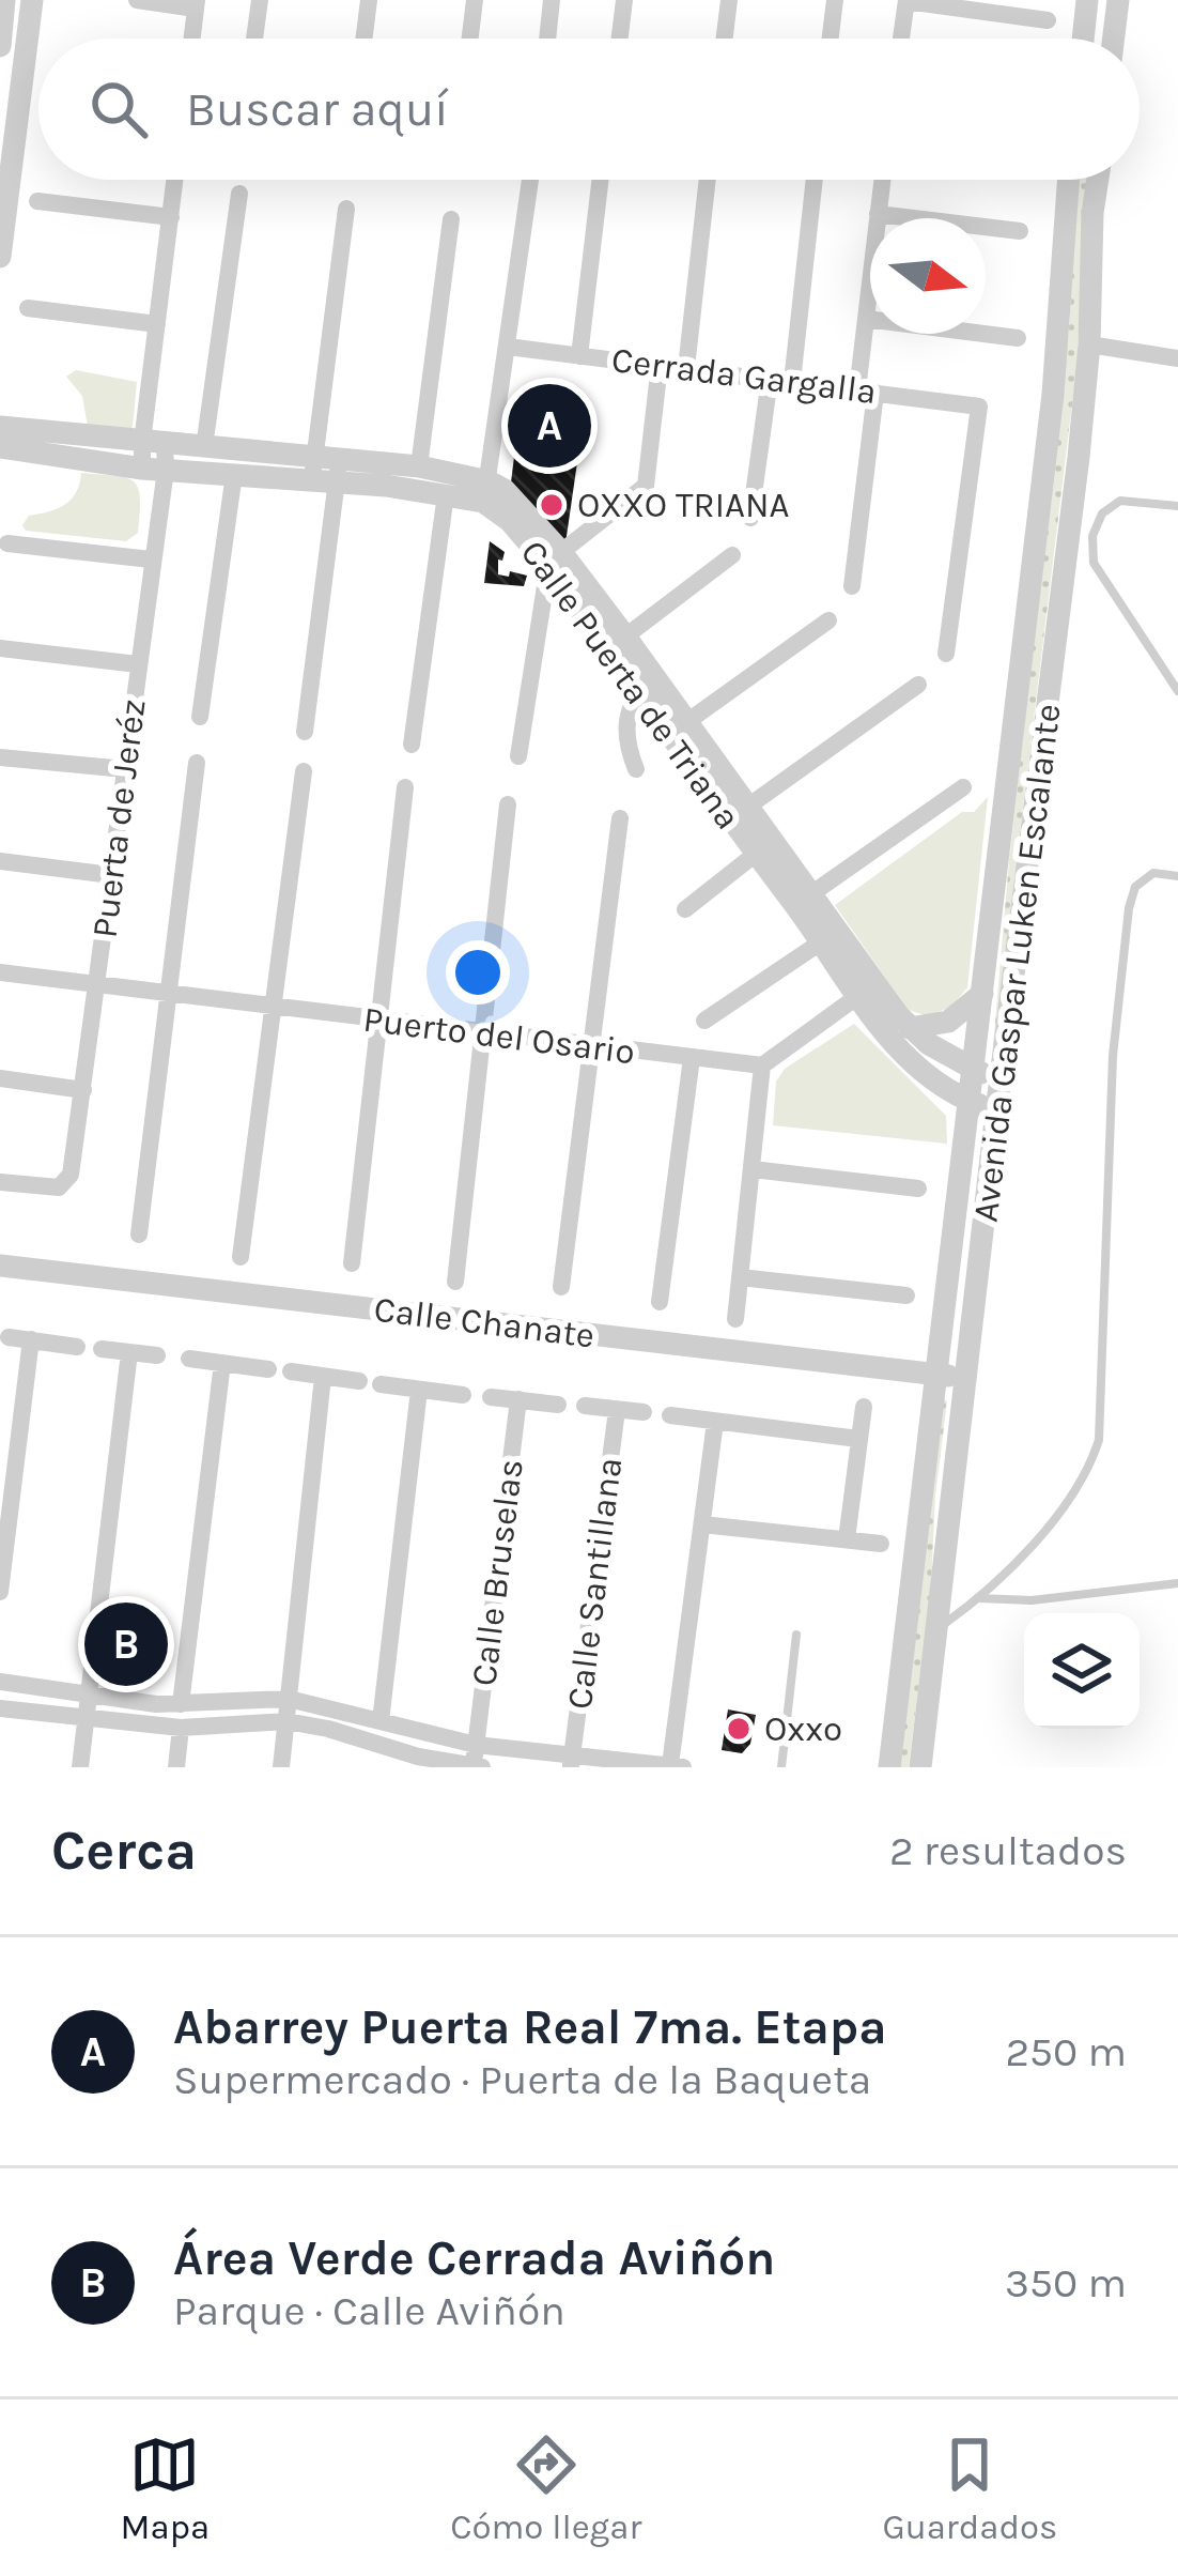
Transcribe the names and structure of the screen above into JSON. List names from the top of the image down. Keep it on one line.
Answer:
{"streets":{"street":["Cerrada Gargalla","Calle Puerta de Triana","Puerta de Jeréz","Avenida Gaspar Luken Escalante","Puerto del Osario","Calle Chanate","Calle Bruselas","Calle Santillana"]},"crossings":[["Calle Puerta de Triana","Avenida Gaspar Luken Escalante"],["Puerta de Jeréz","Puerto del Osario"],["Avenida Gaspar Luken Escalante","Calle Chanate"]],"places":["OXXO TRIANA","Oxxo"],"north":"right","page":{"search":"Buscar aquí","pins":["A","B"],"heading":["Cerca","2 resultados"],"list":[{"mark":"A","name":"Abarrey Puerta Real 7ma. Etapa","note":"Supermercado · Puerta de la Baqueta","value":"250 m"},{"mark":"B","name":"Área Verde Cerrada Aviñón","note":"Parque · Calle Aviñón","value":"350 m"}],"nav":["Mapa","Cómo llegar","Guardados"]}}
